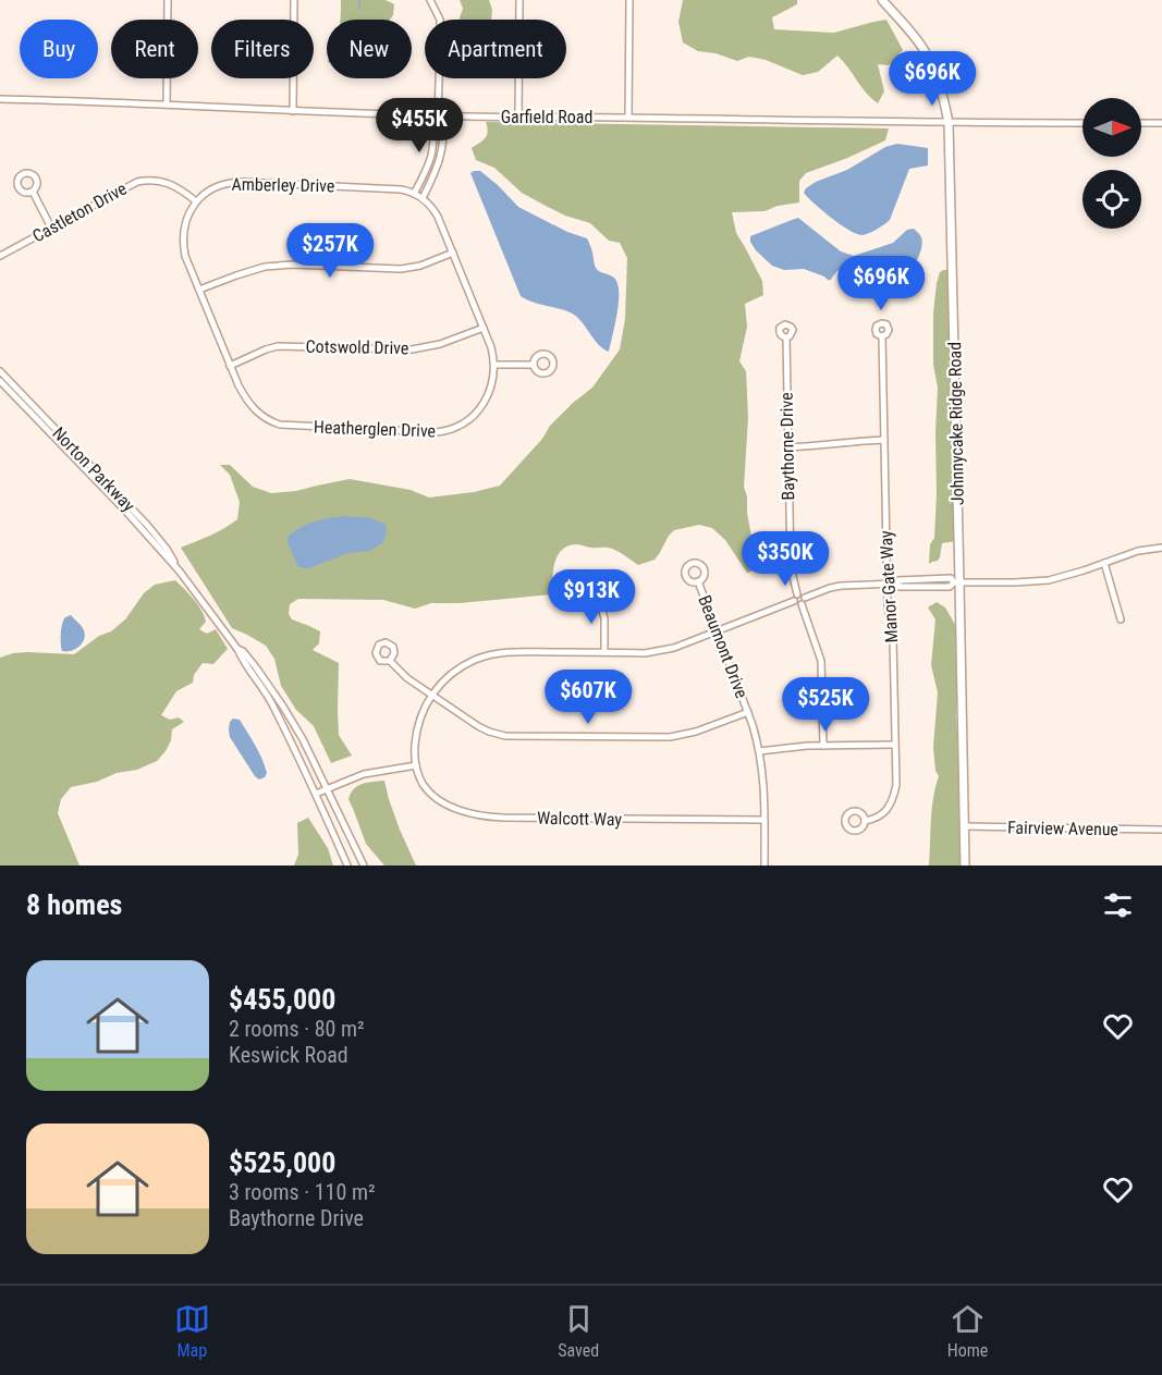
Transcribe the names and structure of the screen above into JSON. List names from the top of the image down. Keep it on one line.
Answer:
{"streets":{"main road":["Johnnycake Ridge Road"],"street":["Garfield Road","Amberley Drive","Castleton Drive","Cotswold Drive","Heatherglen Drive","Baythorne Drive","Norton Parkway","Manor Gate Way","Beaumont Drive","Walcott Way","Fairview Avenue"]},"crossings":[["Garfield Road","Johnnycake Ridge Road"],["Amberley Drive","Castleton Drive"],["Amberley Drive","Heatherglen Drive"],["Cotswold Drive","Heatherglen Drive"],["Johnnycake Ridge Road","Fairview Avenue"],["Beaumont Drive","Walcott Way"]],"north":"right","page":{"chip":["Buy","Rent","Filters","New","Apartment"],"price":["$696K","$455K","$257K","$696K","$350K","$913K","$607K","$525K"],"heading":"8 homes","list":[{"name":"$455,000","note":"2 rooms · 80 m² · Keswick Road"},{"name":"$525,000","note":"3 rooms · 110 m² · Baythorne Drive"}],"tabs":["Map","Saved","Home"]}}
